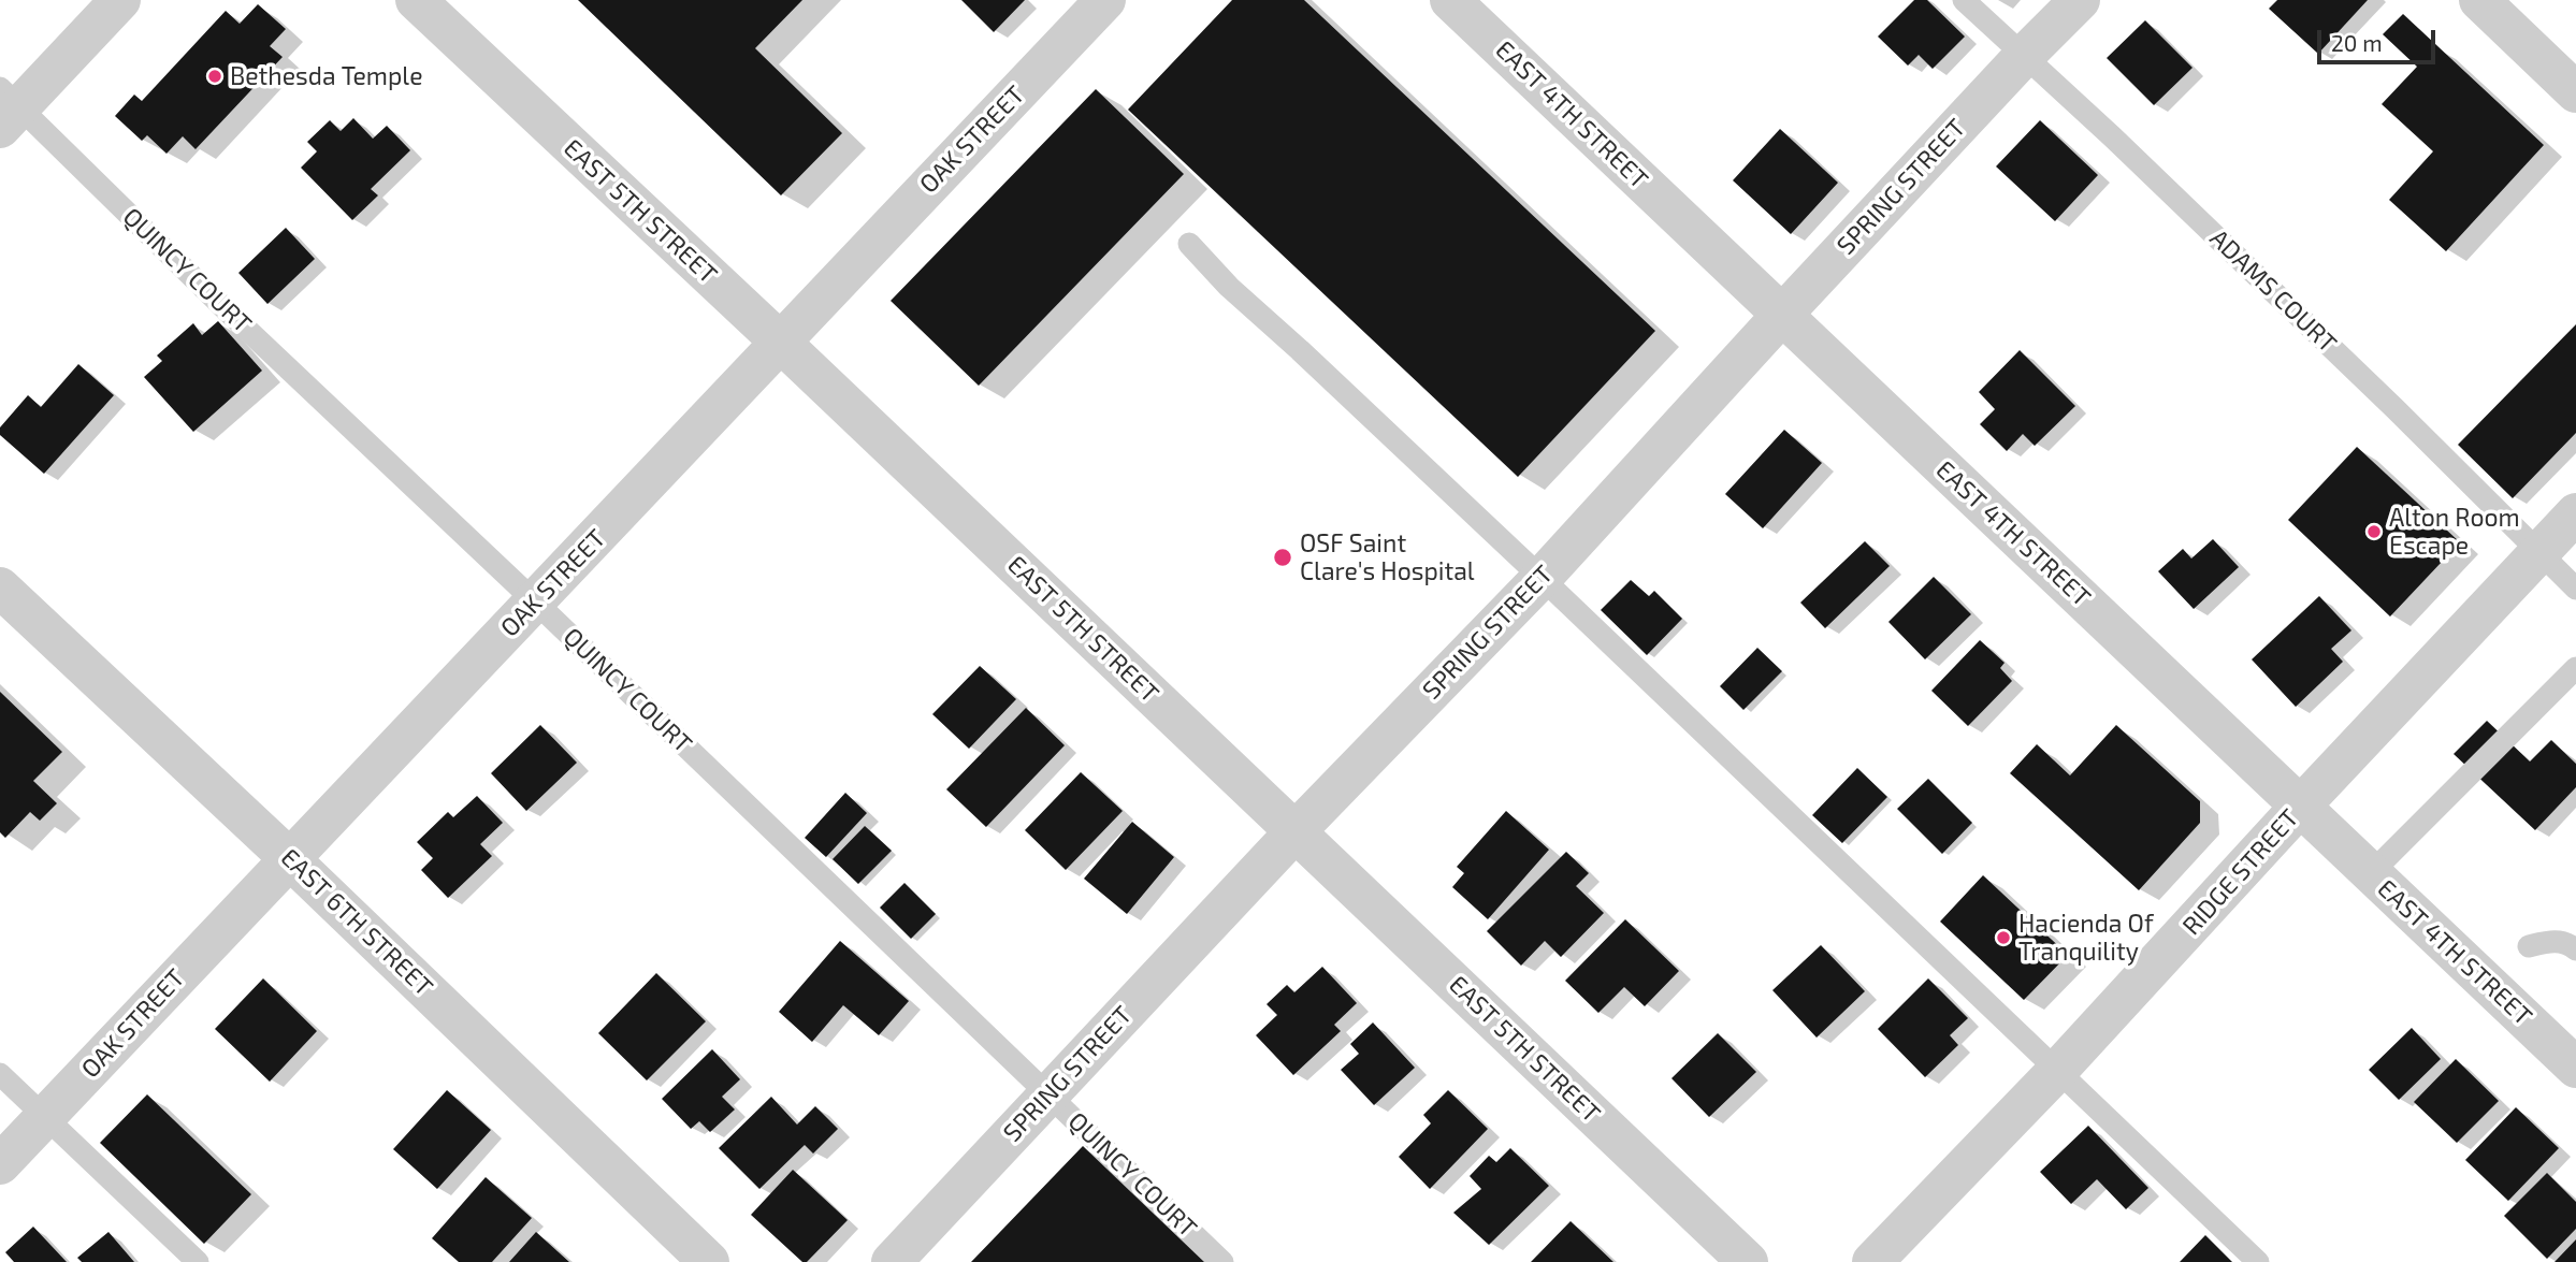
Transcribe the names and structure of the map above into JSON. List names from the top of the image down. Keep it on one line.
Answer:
{"streets":{"street":["EAST 4TH STREET","OAK STREET","SPRING STREET","EAST 5TH STREET","RIDGE STREET","EAST 6TH STREET"],"lane":["QUINCY COURT","ADAMS COURT"]},"crossings":[["EAST 4TH STREET","SPRING STREET"],["EAST 4TH STREET","RIDGE STREET"],["OAK STREET","EAST 5TH STREET"],["OAK STREET","QUINCY COURT"],["OAK STREET","EAST 6TH STREET"],["SPRING STREET","EAST 5TH STREET"],["SPRING STREET","QUINCY COURT"],["SPRING STREET","ADAMS COURT"],["ADAMS COURT","RIDGE STREET"]],"places":["Bethesda Temple","Alton Room Escape","OSF Saint Clare's Hospital","Hacienda Of Tranquility"],"scale_bar":"20 m"}
